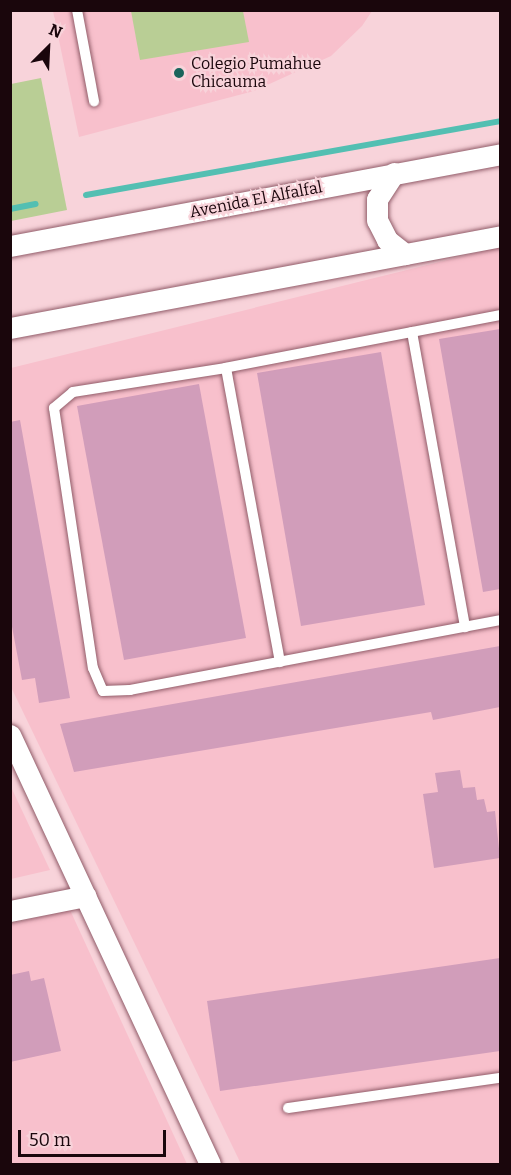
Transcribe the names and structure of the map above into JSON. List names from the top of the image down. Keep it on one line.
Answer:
{"streets":{"street":["Avenida El Alfalfal"]},"places":["Colegio Pumahue Chicauma"],"scale_bar":"50 m","north":"top right"}
